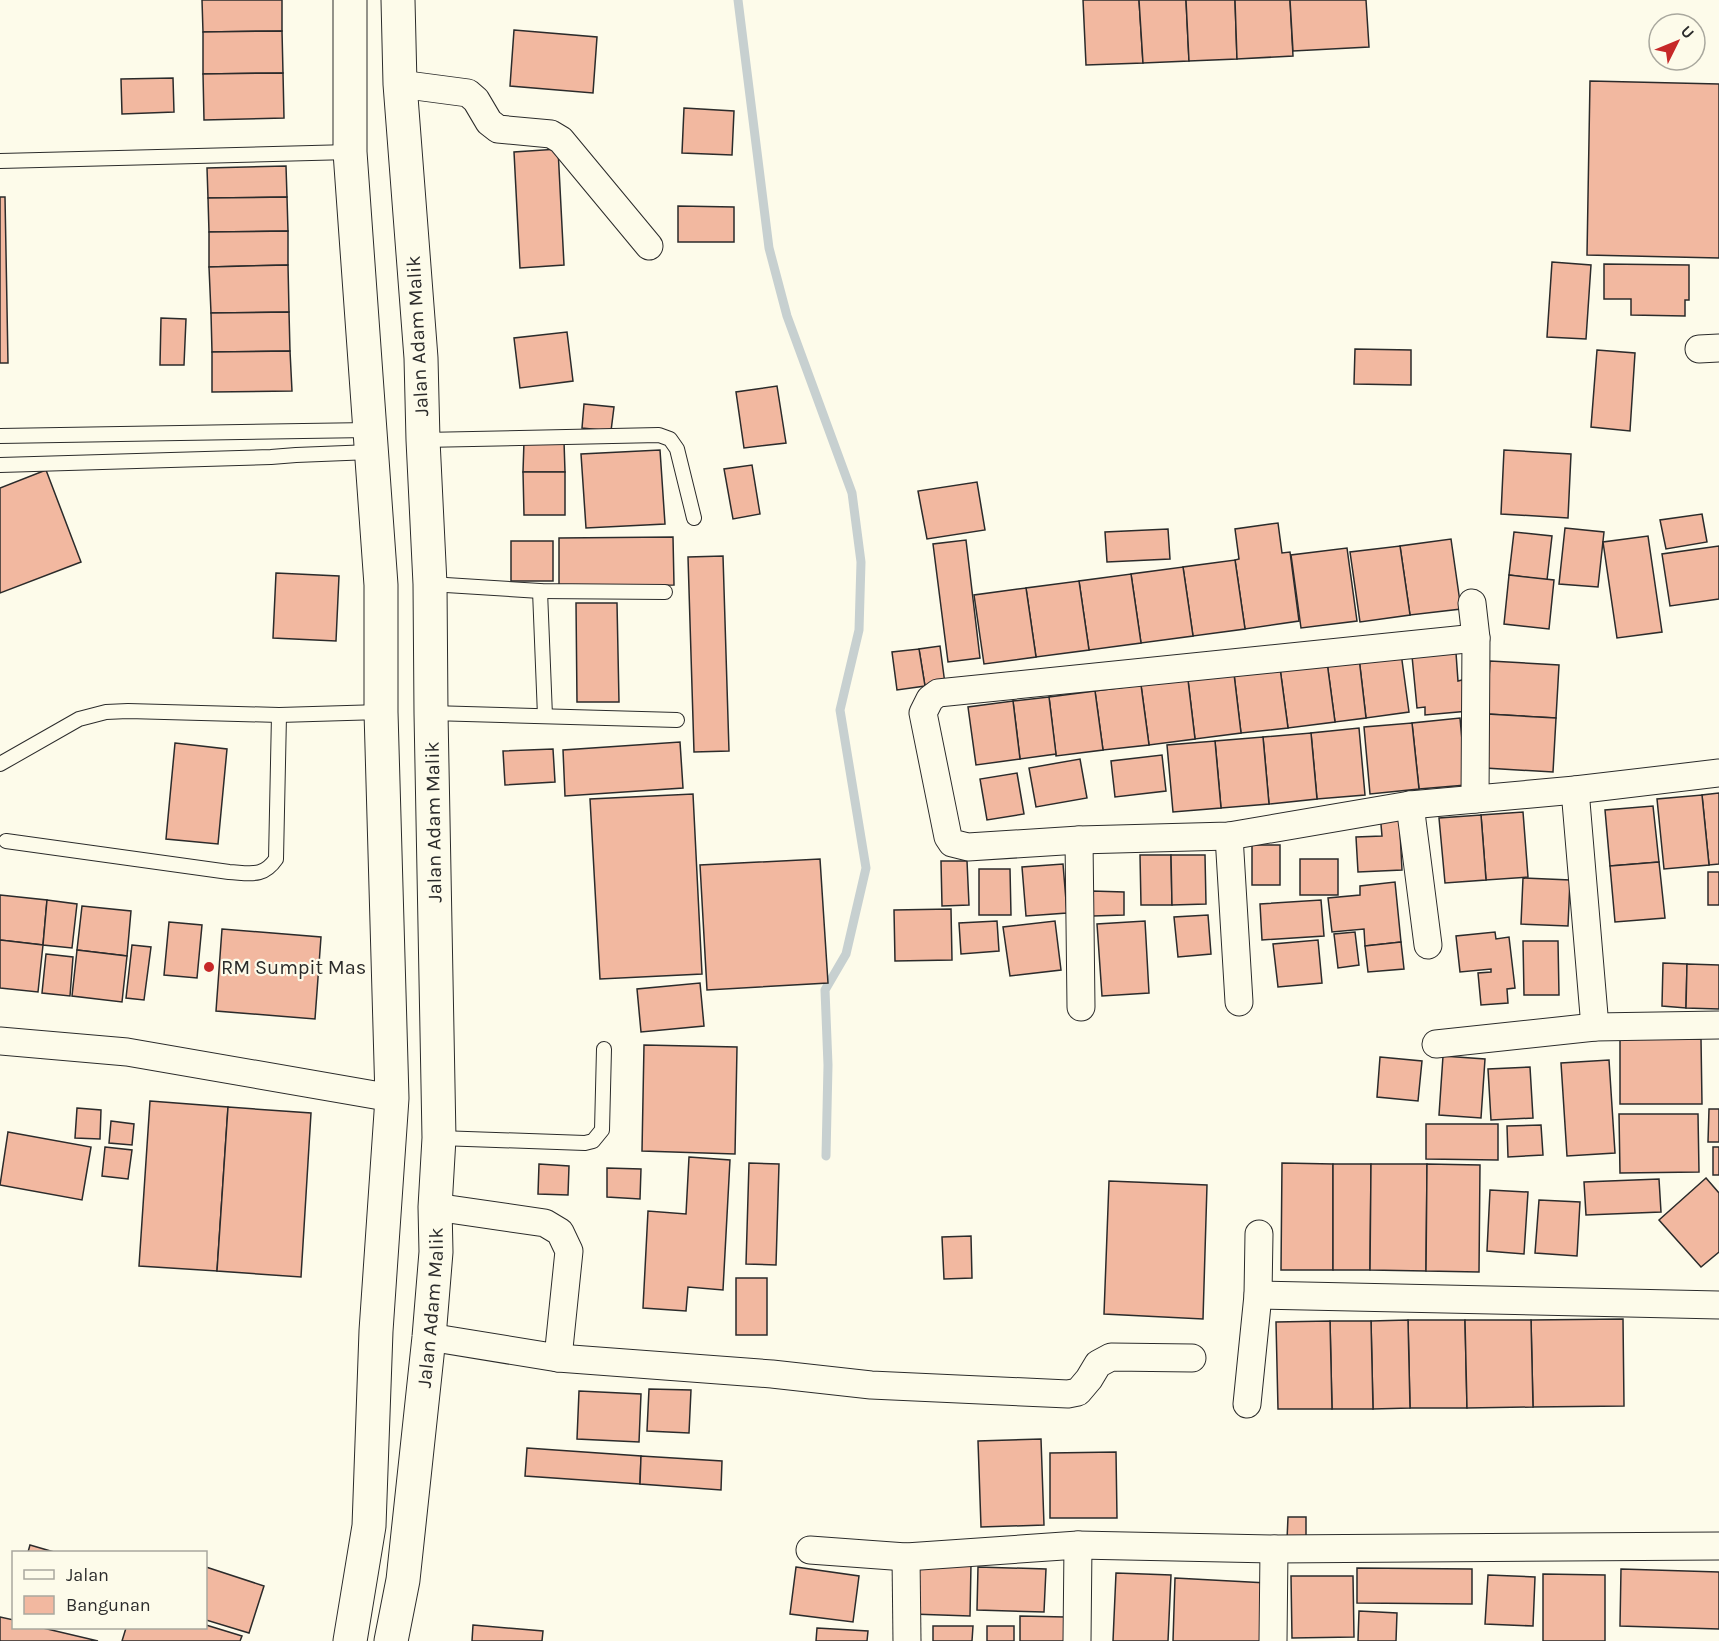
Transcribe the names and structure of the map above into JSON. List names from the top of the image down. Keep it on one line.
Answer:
{"streets":{"main road":["Jalan Adam Malik"]},"places":["RM Sumpit Mas"],"legend":["Jalan","Bangunan"],"north":"top right"}
